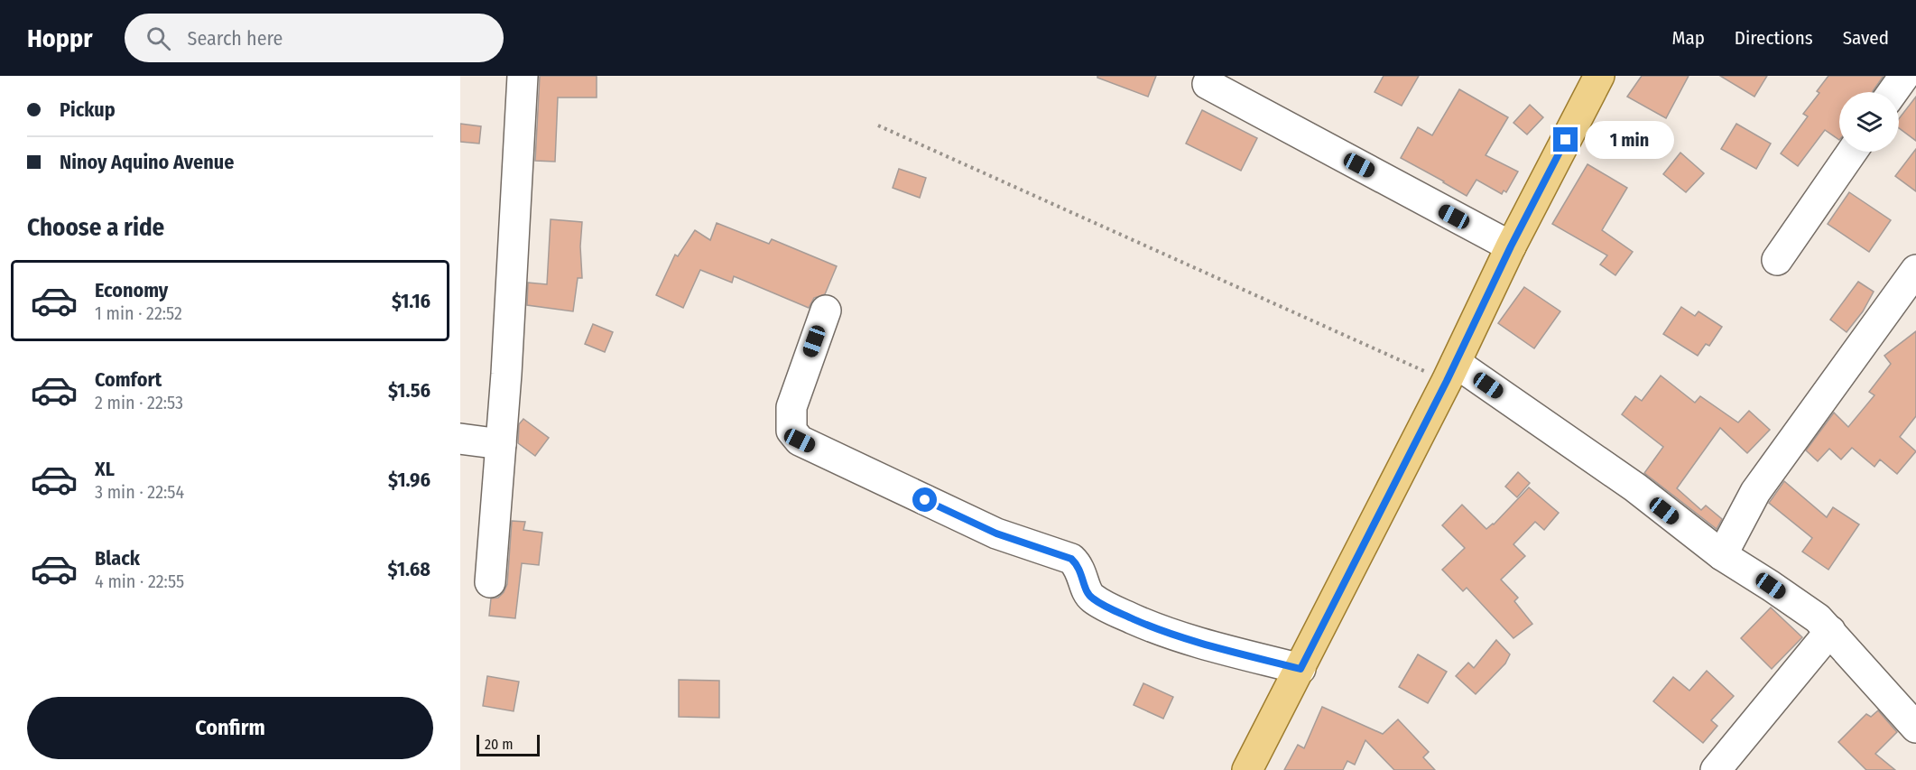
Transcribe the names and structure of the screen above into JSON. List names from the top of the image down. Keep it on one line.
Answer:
{"scale_bar":"20 m","page":{"header":"Hoppr","search":"Search here","nav":["Map","Directions","Saved"],"banner":["Pickup","Ninoy Aquino Avenue"],"bubble":"1 min","heading":"Choose a ride","list":[{"name":"Economy","note":"1 min · 22:52","value":"$1.16"},{"name":"Comfort","note":"2 min · 22:53","value":"$1.56"},{"name":"XL","note":"3 min · 22:54","value":"$1.96"},{"name":"Black","note":"4 min · 22:55","value":"$1.68"}],"buttons":"Confirm","scale":"20 m"}}
